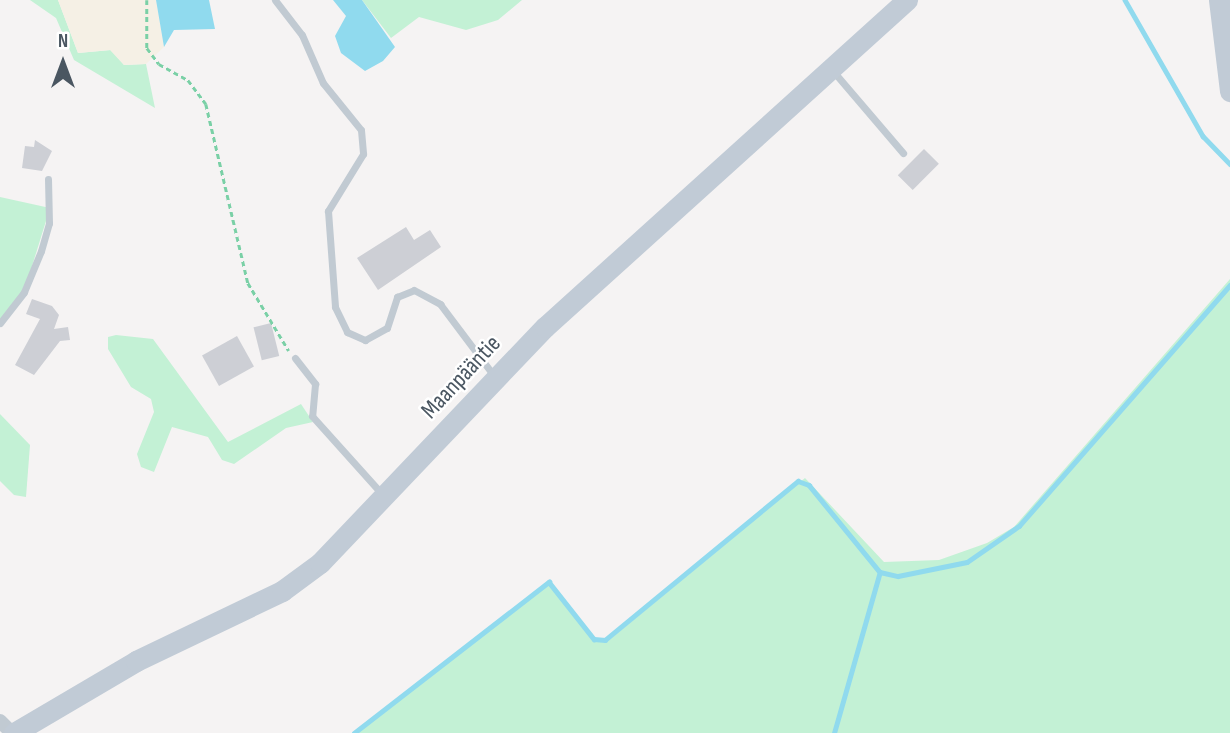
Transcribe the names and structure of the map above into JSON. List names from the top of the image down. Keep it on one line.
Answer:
{"streets":{"street":["Maanpääntie"]},"north":"top"}
